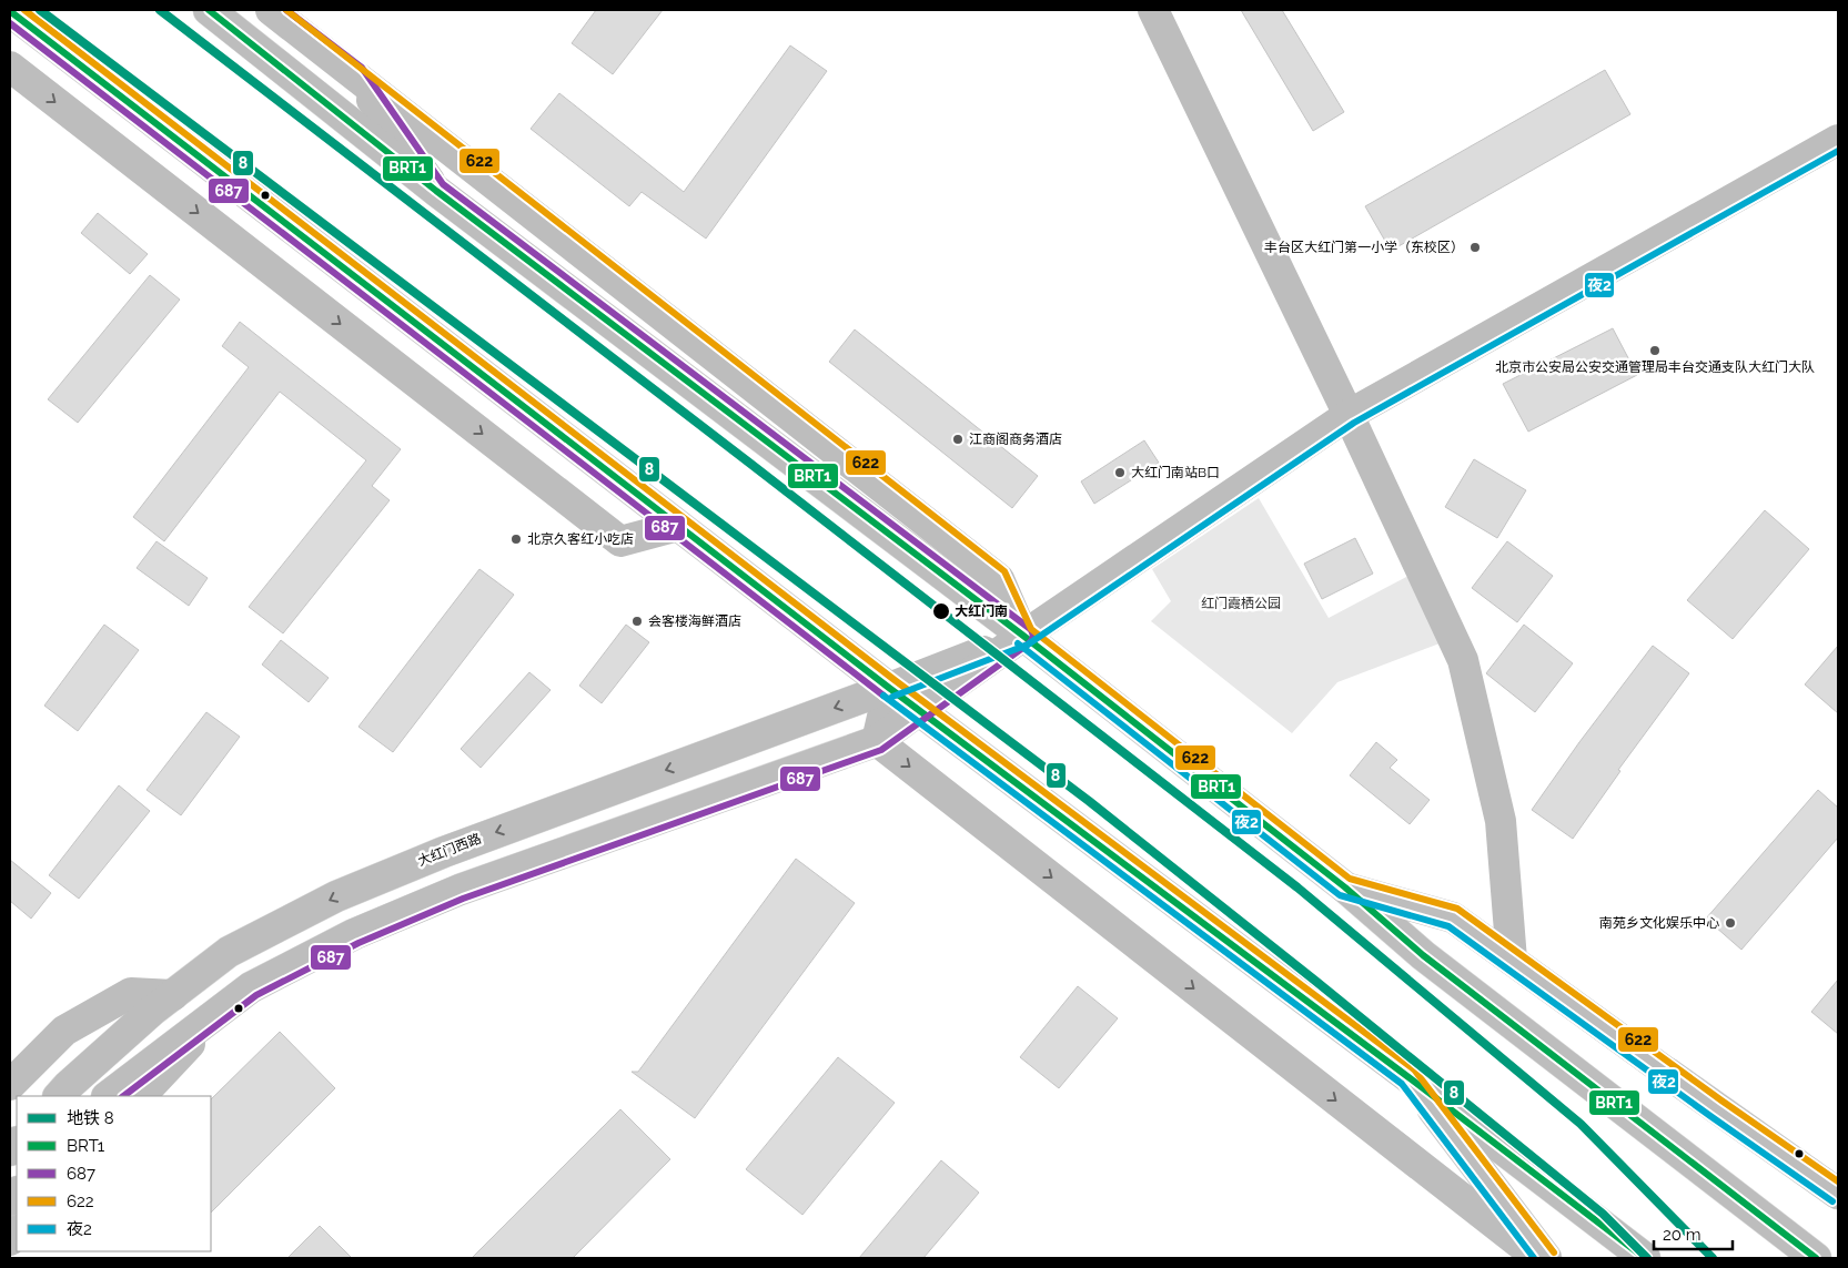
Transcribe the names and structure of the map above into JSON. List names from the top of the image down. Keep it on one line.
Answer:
{"streets":{"main road":["大红门西路"]},"parks":["红门霞栖公园"],"places":["丰台区大红门第一小学（东校区）","北京市公安局公安交通管理局丰台交通支队大红门大队","江商阁商务酒店","大红门南站B口","北京久客红小吃店","大红门南","会客楼海鲜酒店","南苑乡文化娱乐中心"],"lines":["metro line 8","transit line BRT1","transit line 687","transit line 622","transit line 夜2"],"legend":["地铁 8","BRT1","687","622","夜2"],"scale_bar":"20 m"}
